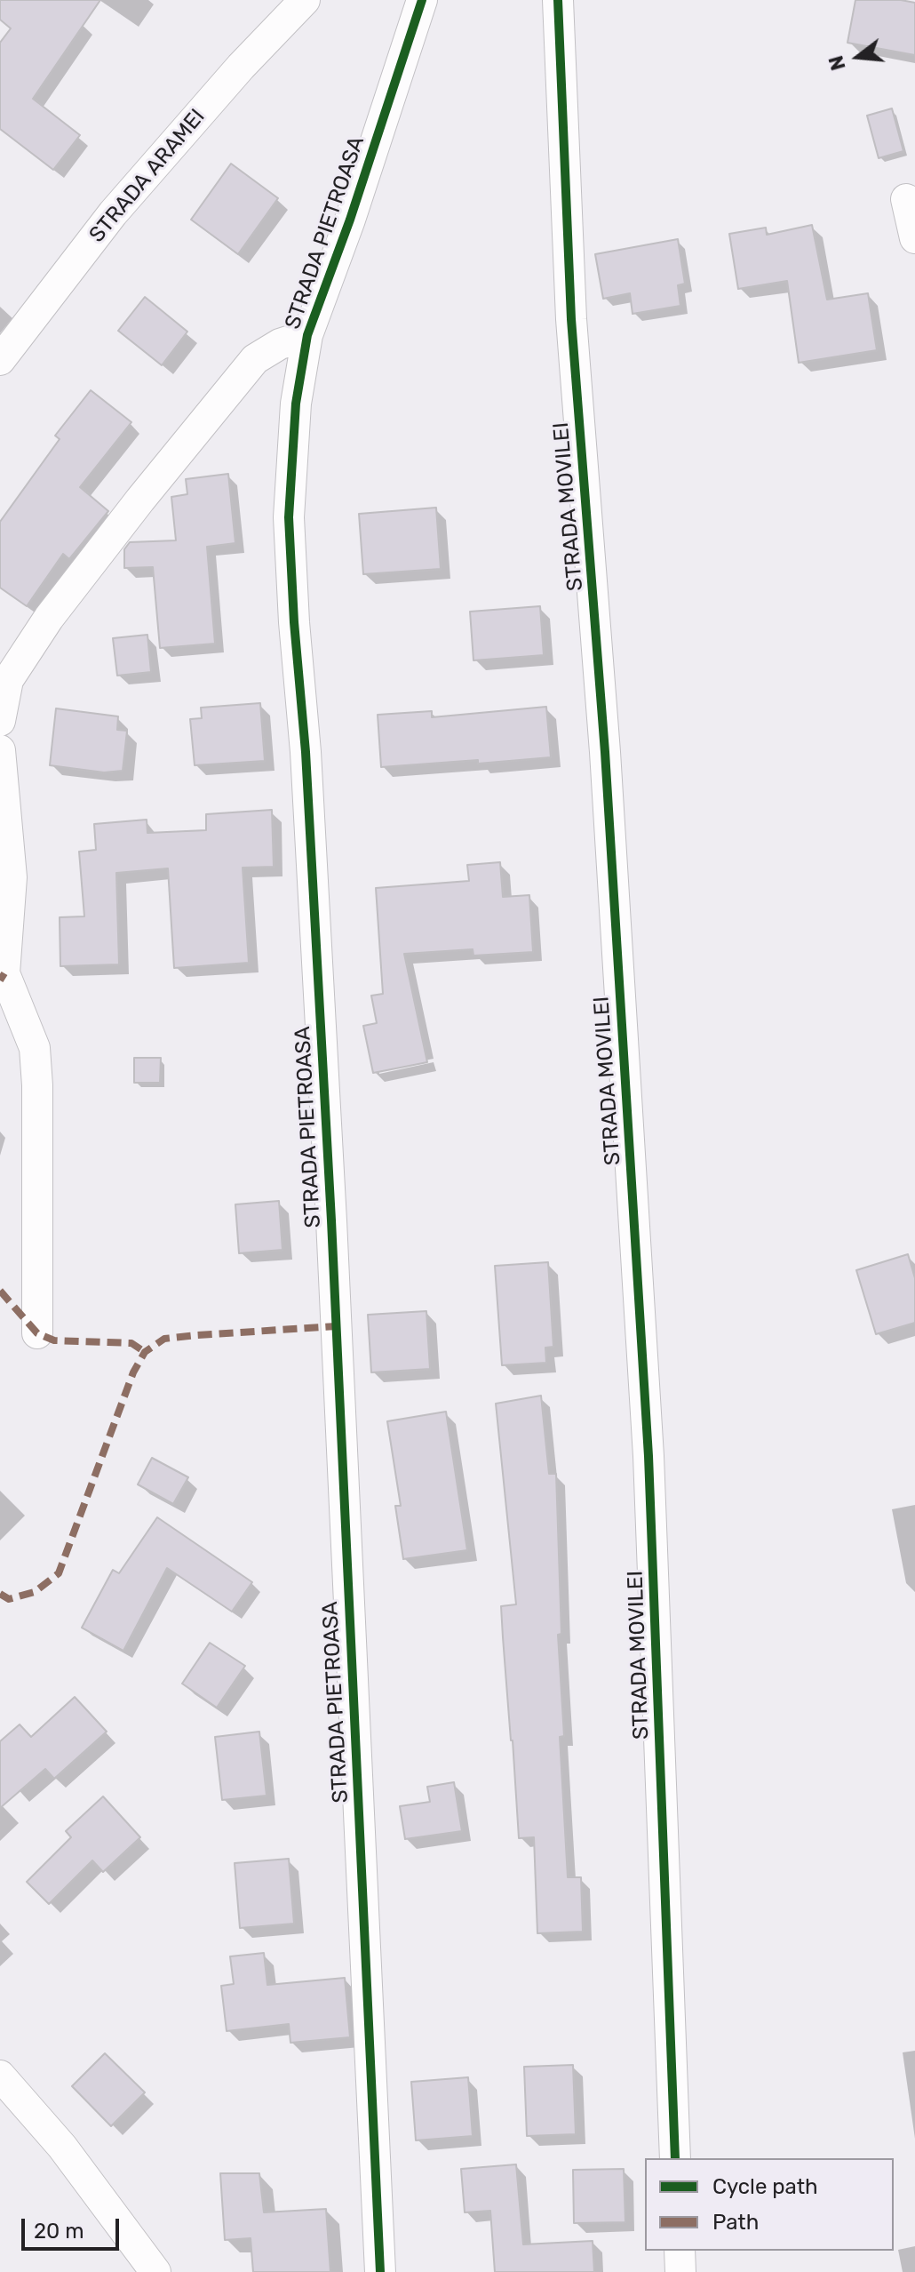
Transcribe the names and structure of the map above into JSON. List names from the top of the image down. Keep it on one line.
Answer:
{"streets":{"street":["STRADA ARAMEI","STRADA PIETROASA","STRADA MOVILEI"]},"legend":["Cycle path","Path"],"scale_bar":"20 m","north":"left"}
